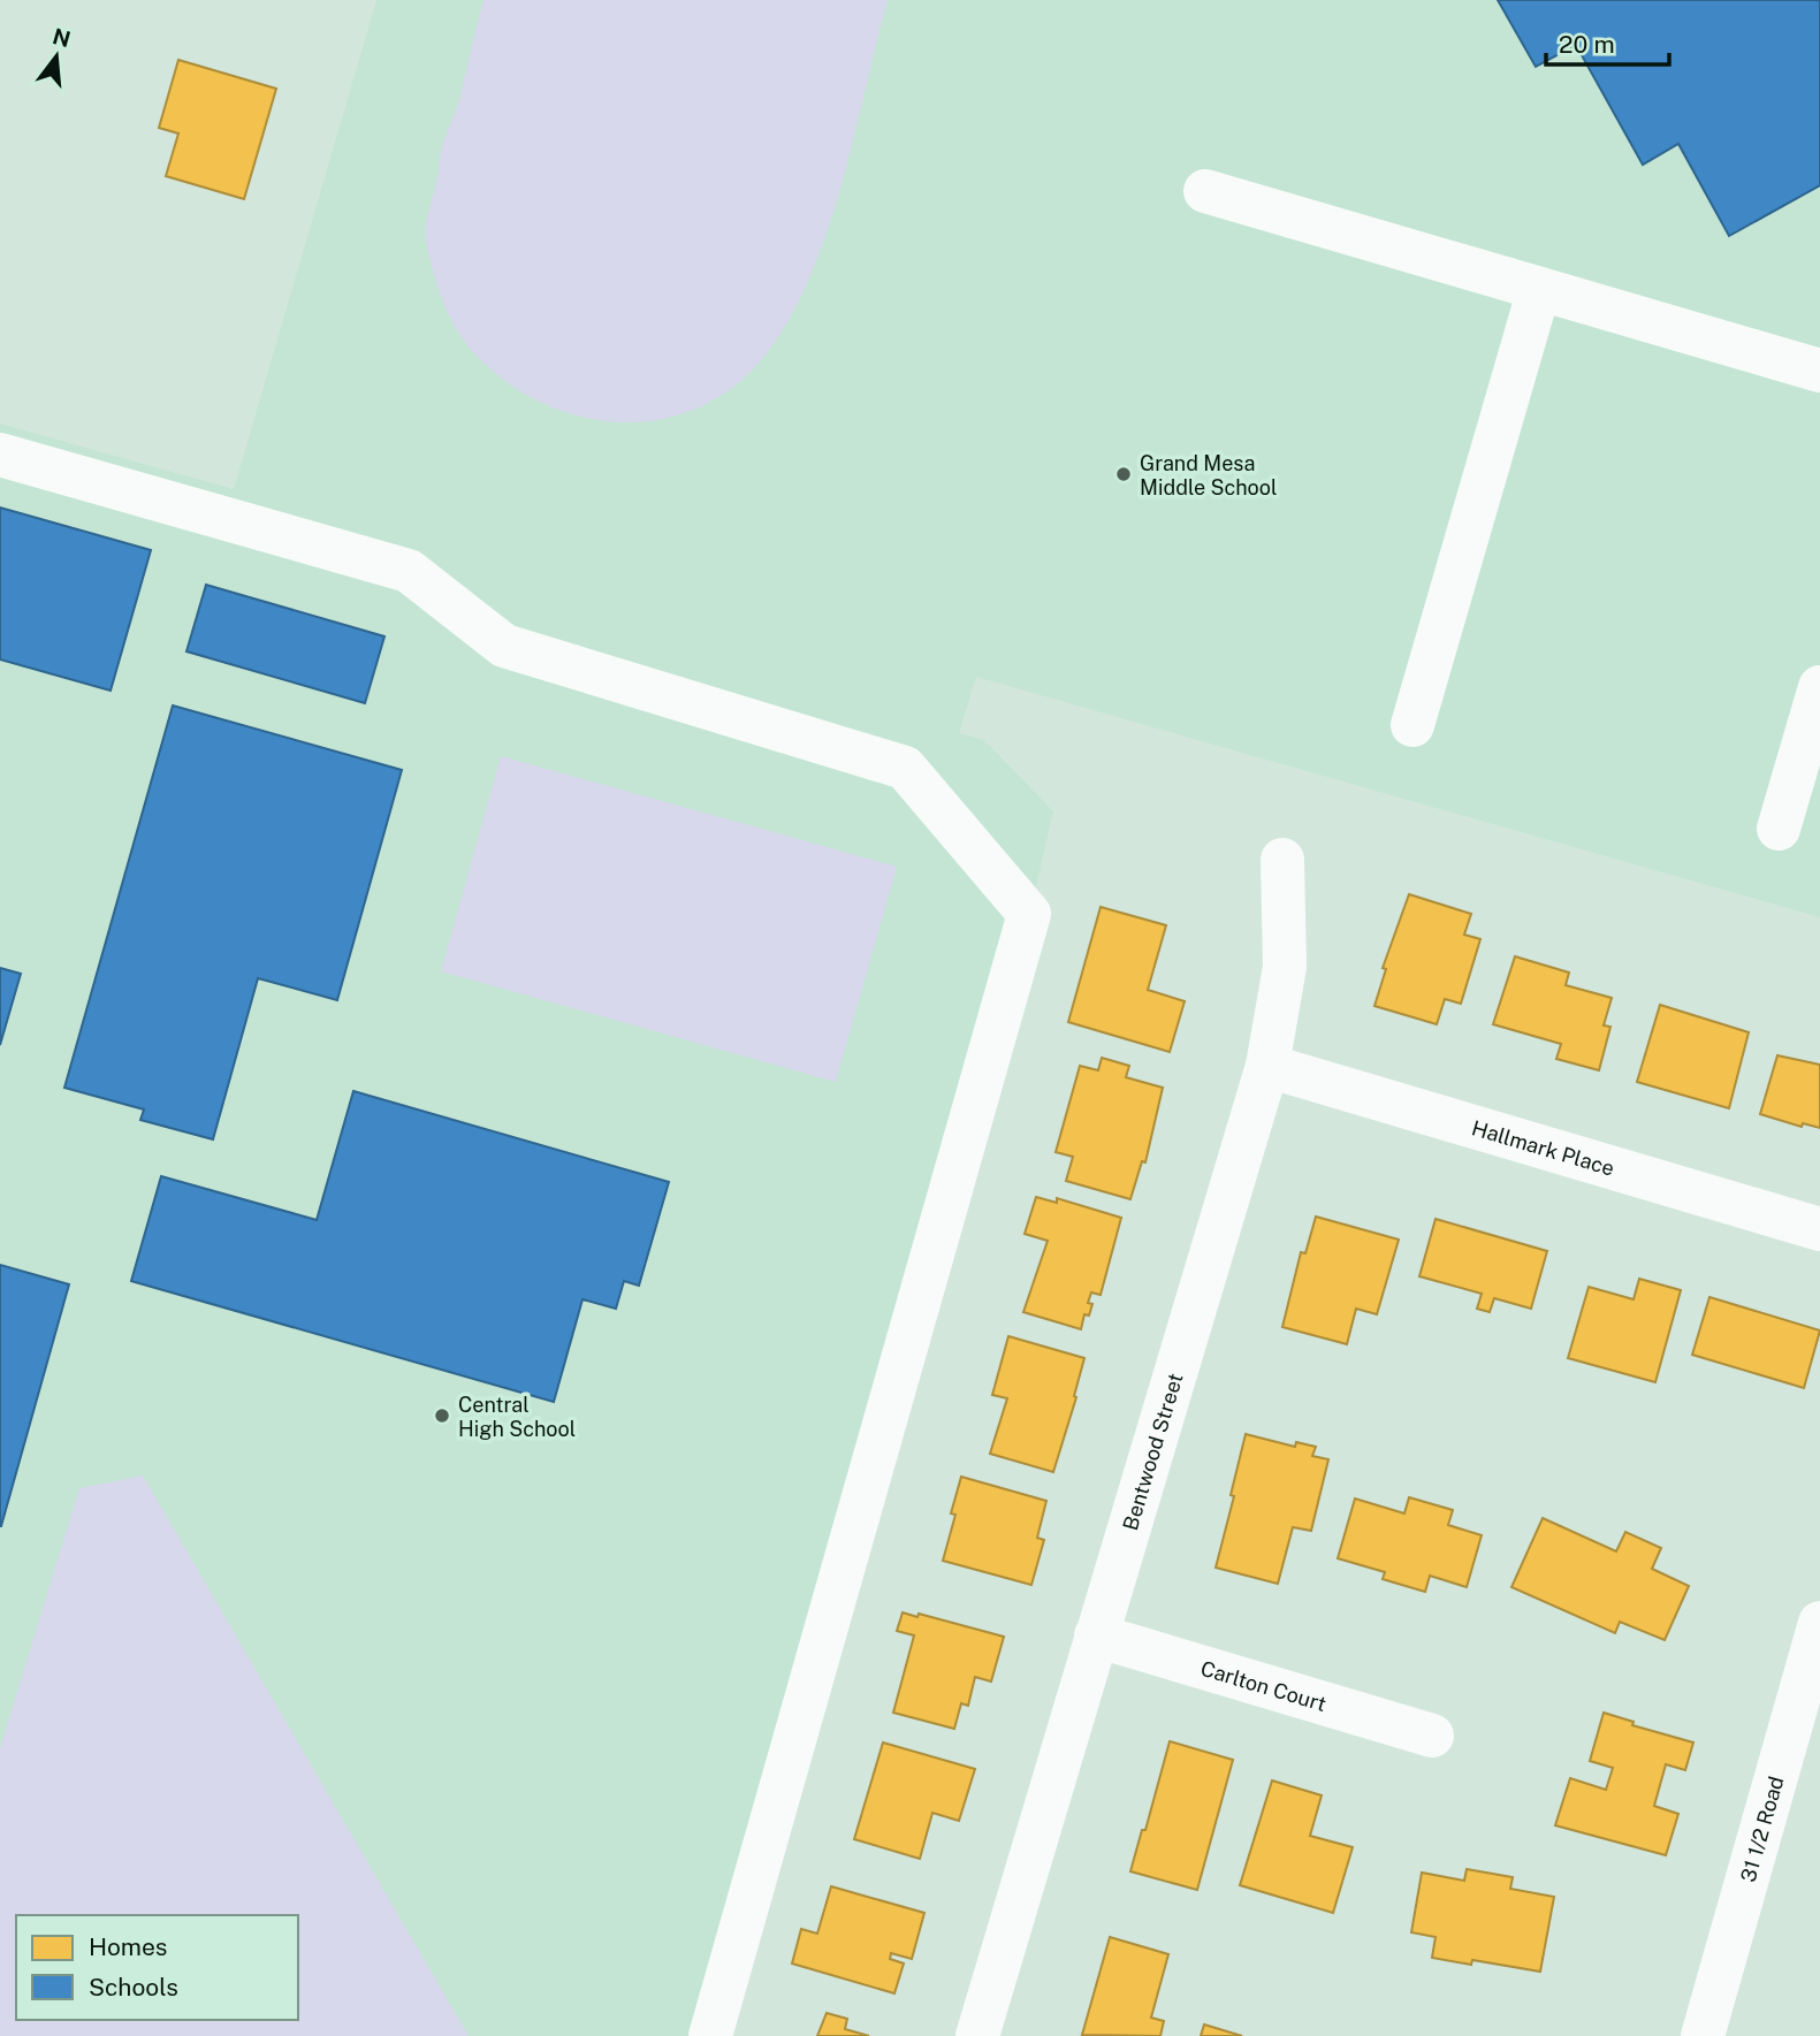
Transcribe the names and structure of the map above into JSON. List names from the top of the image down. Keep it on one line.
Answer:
{"streets":{"street":["Hallmark Place","Bentwood Street","Carlton Court","31 1/2 Road"]},"crossings":[["Hallmark Place","Bentwood Street"],["Bentwood Street","Carlton Court"]],"places":["Grand Mesa Middle School","Central High School"],"legend":["Homes","Schools"],"scale_bar":"20 m","north":"top"}
